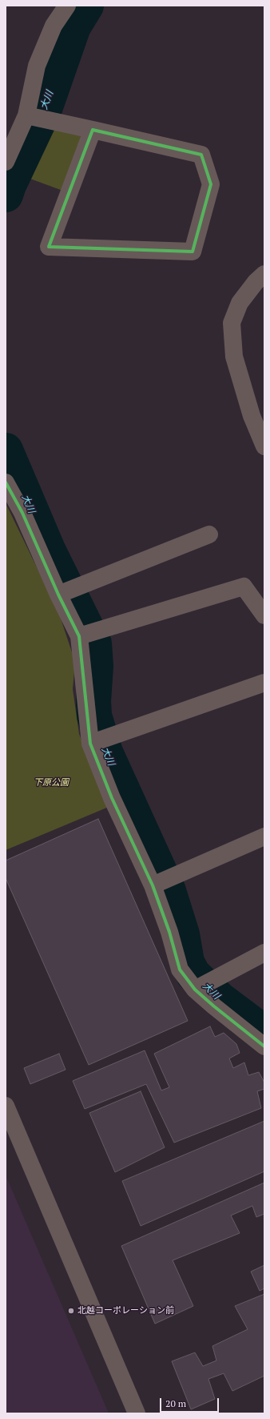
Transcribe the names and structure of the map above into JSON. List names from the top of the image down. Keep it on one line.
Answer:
{"water":["大川"],"parks":["下原公園"],"places":["北越コーポレーション前"],"scale_bar":"20 m"}
